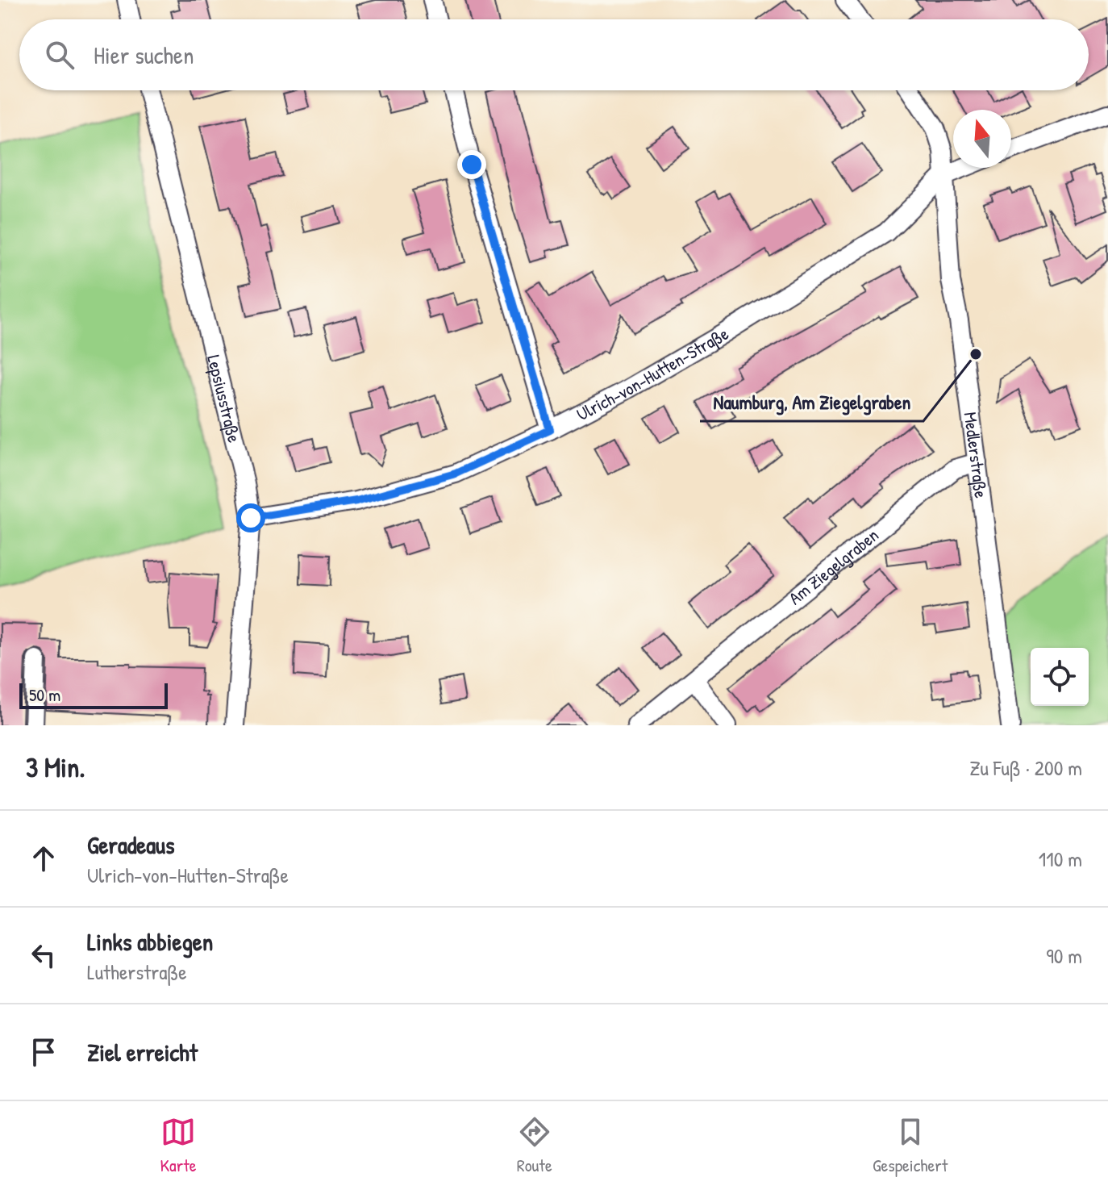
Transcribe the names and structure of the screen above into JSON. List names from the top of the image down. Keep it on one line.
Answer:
{"streets":{"street":["Ulrich-von-Hutten-Straße","Lepsiusstraße","Medlerstraße","Am Ziegelgraben"]},"crossings":[["Ulrich-von-Hutten-Straße","Lepsiusstraße"],["Ulrich-von-Hutten-Straße","Medlerstraße"],["Medlerstraße","Am Ziegelgraben"]],"places":["Naumburg, Am Ziegelgraben"],"scale_bar":"50 m","north":"top","page":{"search":"Hier suchen","scale":"50 m","heading":["3 Min.","Zu Fuß · 200 m"],"list":[["Geradeaus","Ulrich-von-Hutten-Straße","110 m"],["Links abbiegen","Lutherstraße","90 m"],"Ziel erreicht"],"nav":["Karte","Route","Gespeichert"]}}
